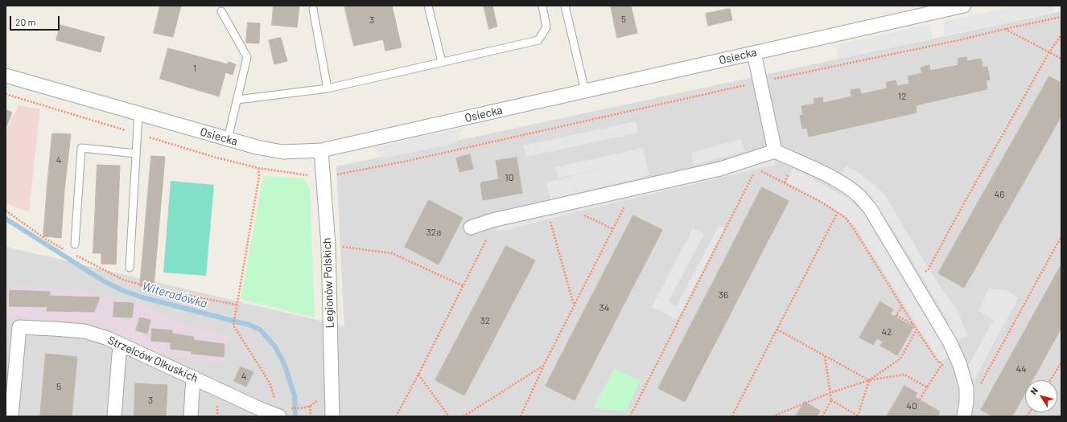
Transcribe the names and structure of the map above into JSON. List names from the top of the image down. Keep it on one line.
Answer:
{"streets":{"street":["Osiecka","Legionów Polskich","Strzelców Olkuskich"]},"crossings":[["Osiecka","Legionów Polskich"]],"water":["Witeradówka"],"house_numbers":["5","3","1","12","4","10","46","32a","36","34","32","42","44","4","5","3","40"],"scale_bar":"20 m","north":"top left"}
